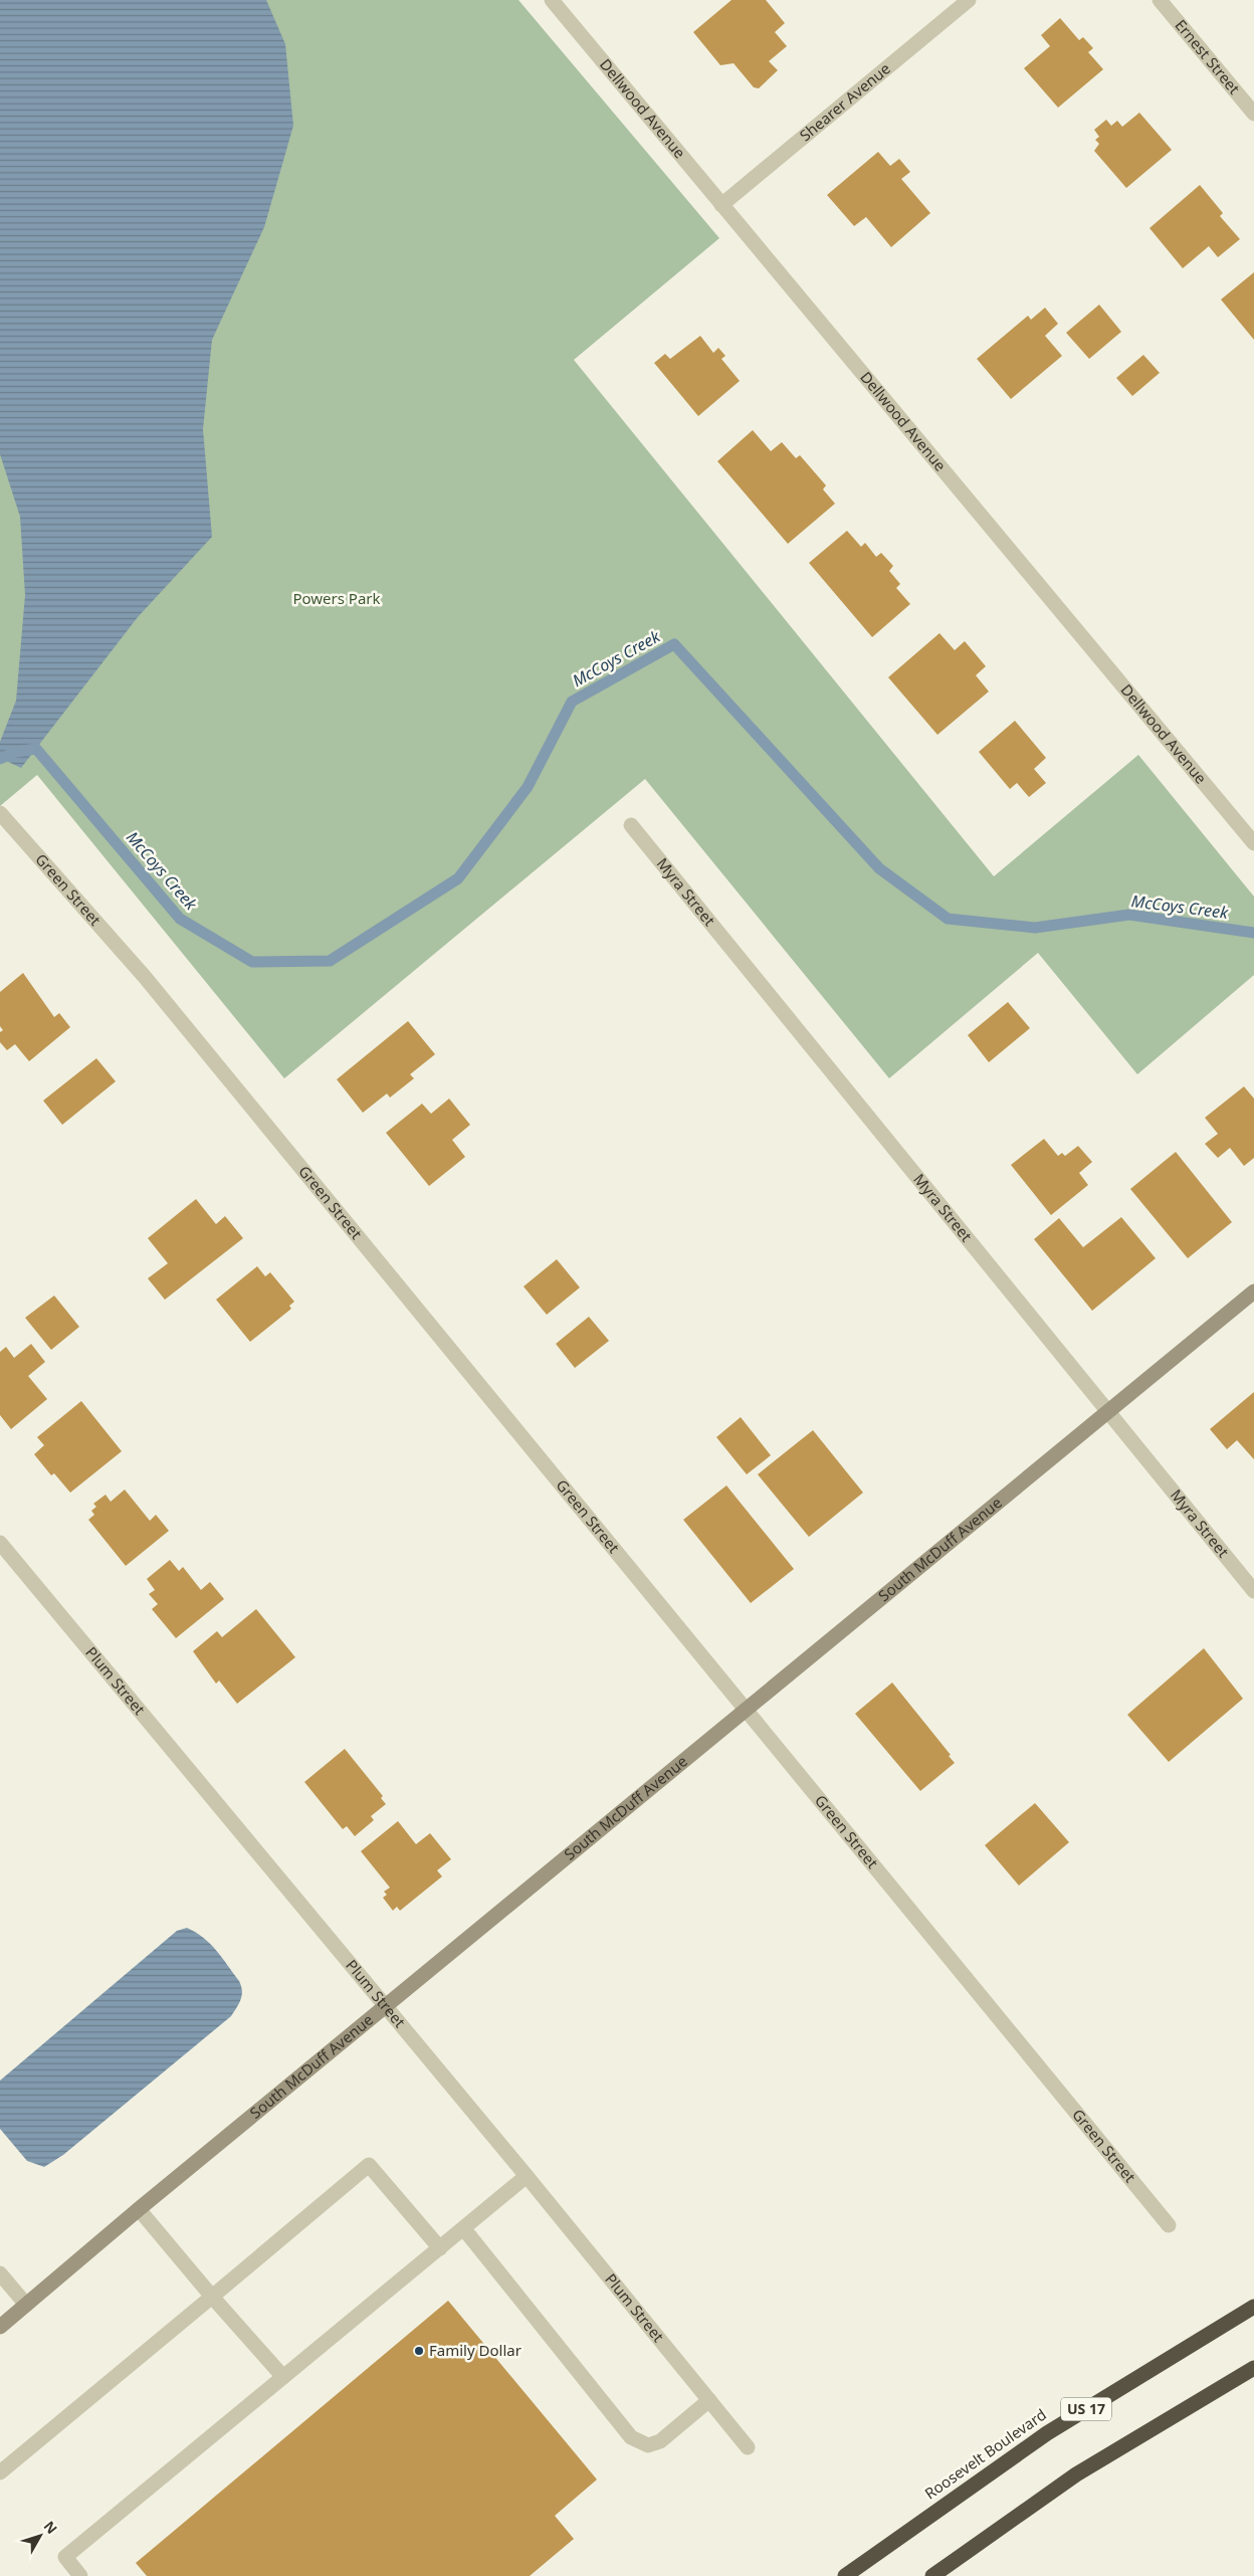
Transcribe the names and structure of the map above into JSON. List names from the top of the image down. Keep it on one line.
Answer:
{"streets":{"highway":["US 17","Roosevelt Boulevard"],"main road":["South McDuff Avenue"],"street":["Ernest Street","Shearer Avenue","Dellwood Avenue","Green Street","Myra Street","Plum Street"]},"crossings":[["Shearer Avenue","Dellwood Avenue"],["Green Street","South McDuff Avenue"],["Myra Street","South McDuff Avenue"],["South McDuff Avenue","Plum Street"]],"water":["McCoys Creek"],"parks":["Powers Park"],"places":["Family Dollar"],"north":"top right"}
